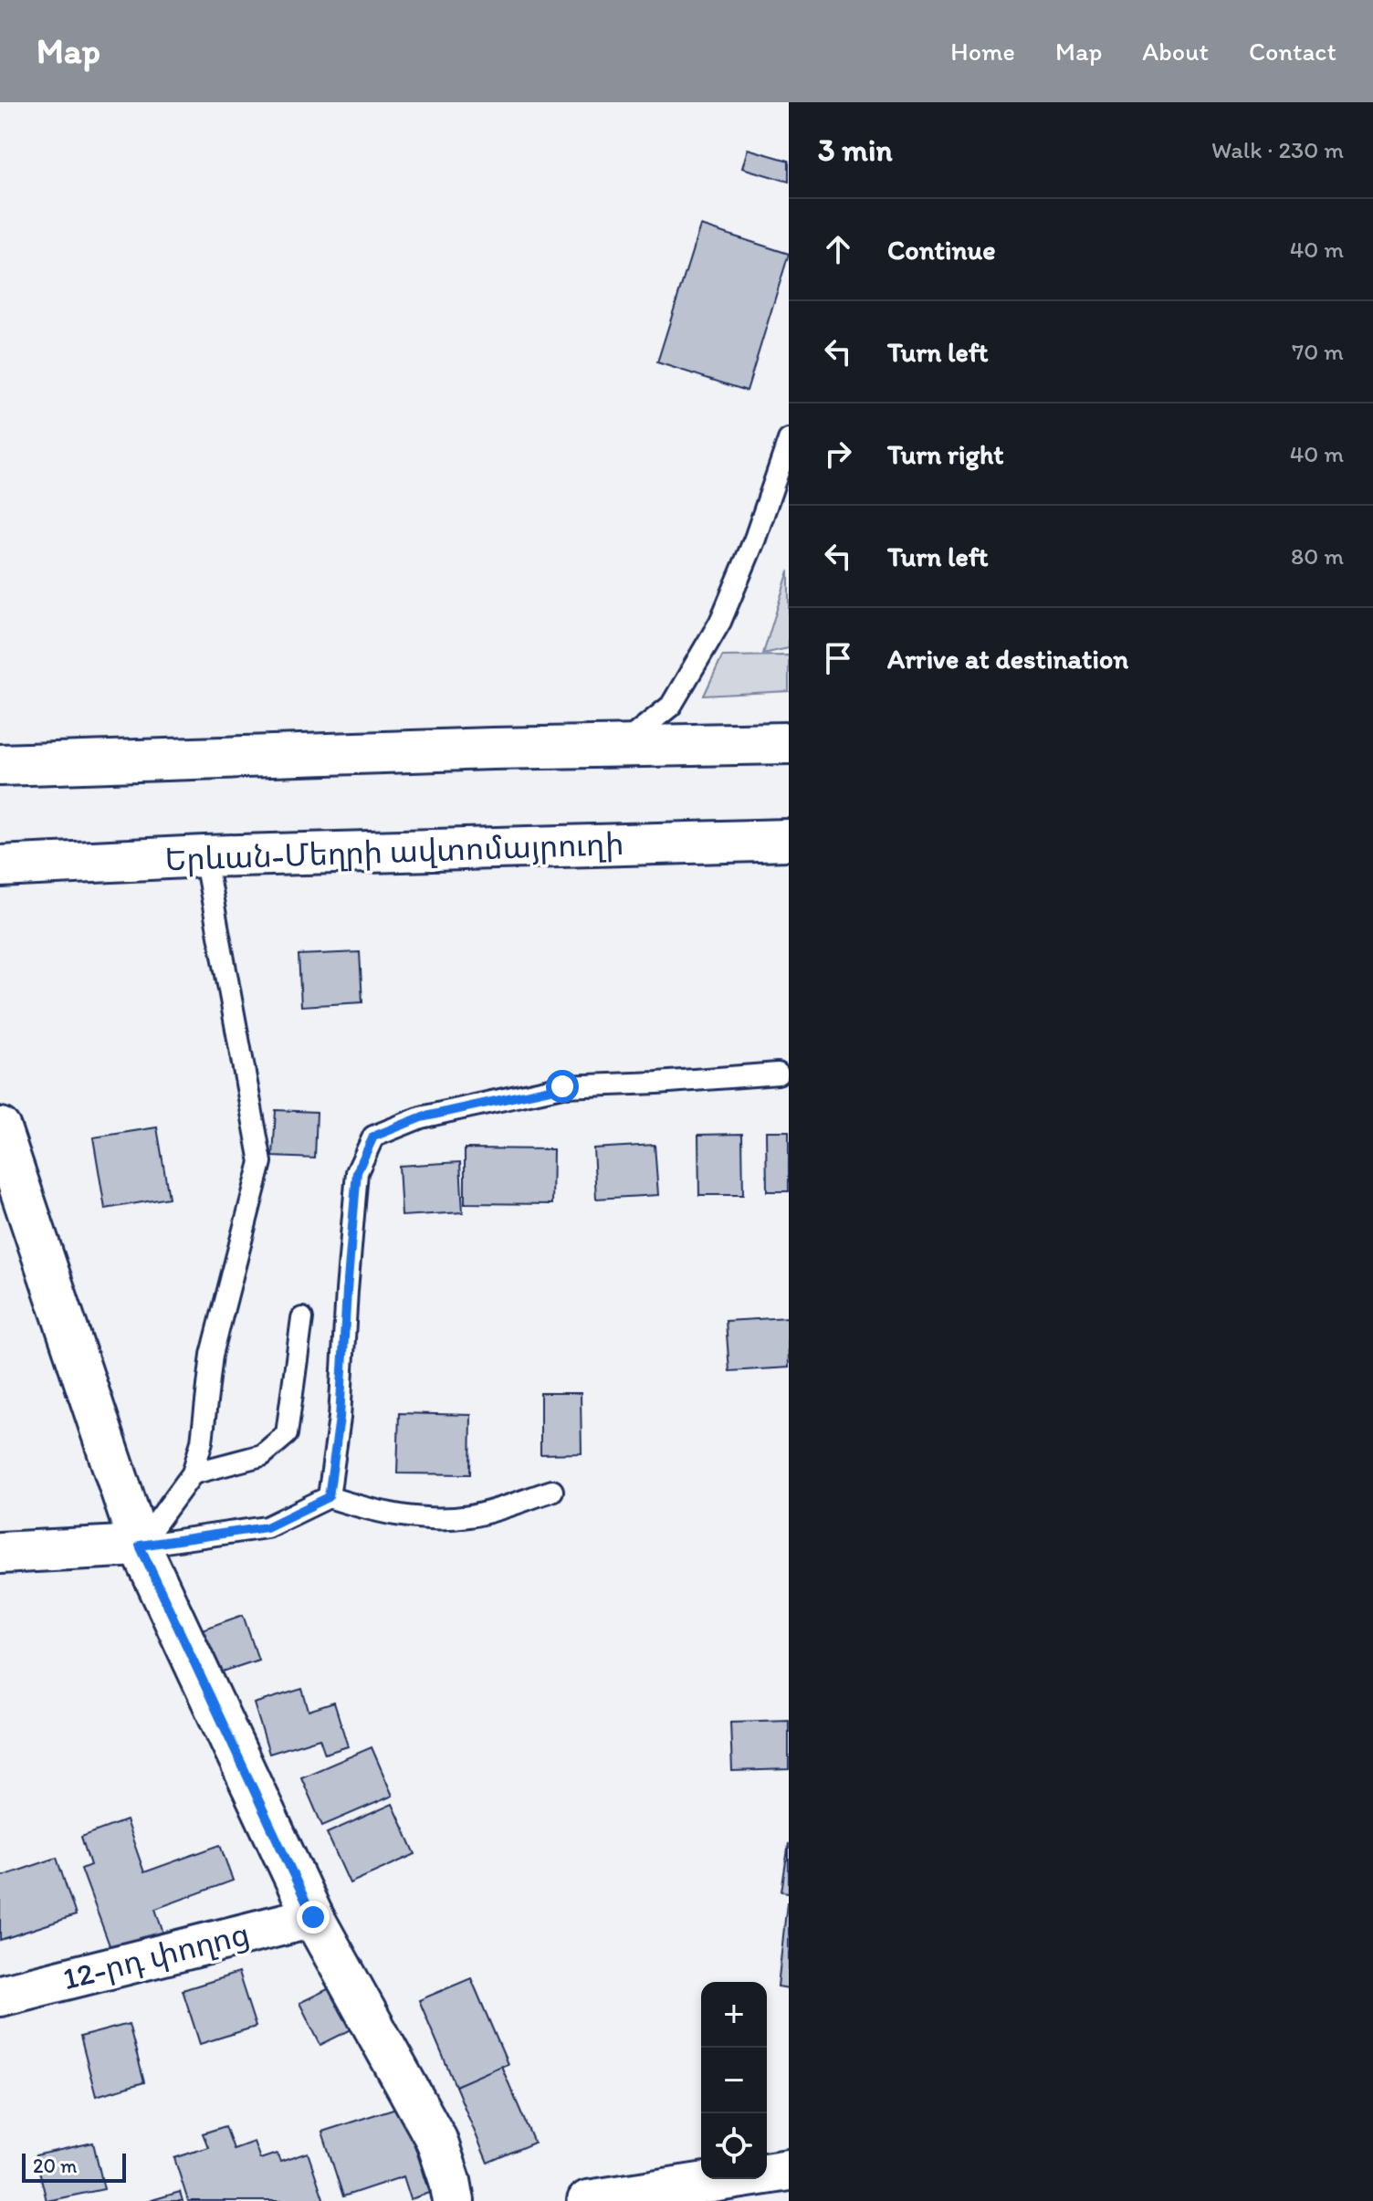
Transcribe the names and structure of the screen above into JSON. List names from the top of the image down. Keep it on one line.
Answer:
{"streets":{"main road":["Երևան-Մեղրի ավտոմայրուղի","12-րդ փողոց"]},"scale_bar":"20 m","page":{"header":"Map","nav":["Home","Map","About","Contact"],"heading":["3 min","Walk · 230 m"],"list":[["Continue","40 m"],["Turn left","70 m"],["Turn right","40 m"],["Turn left","80 m"],"Arrive at destination"],"map_buttons":["+","−"],"scale":"20 m"}}
